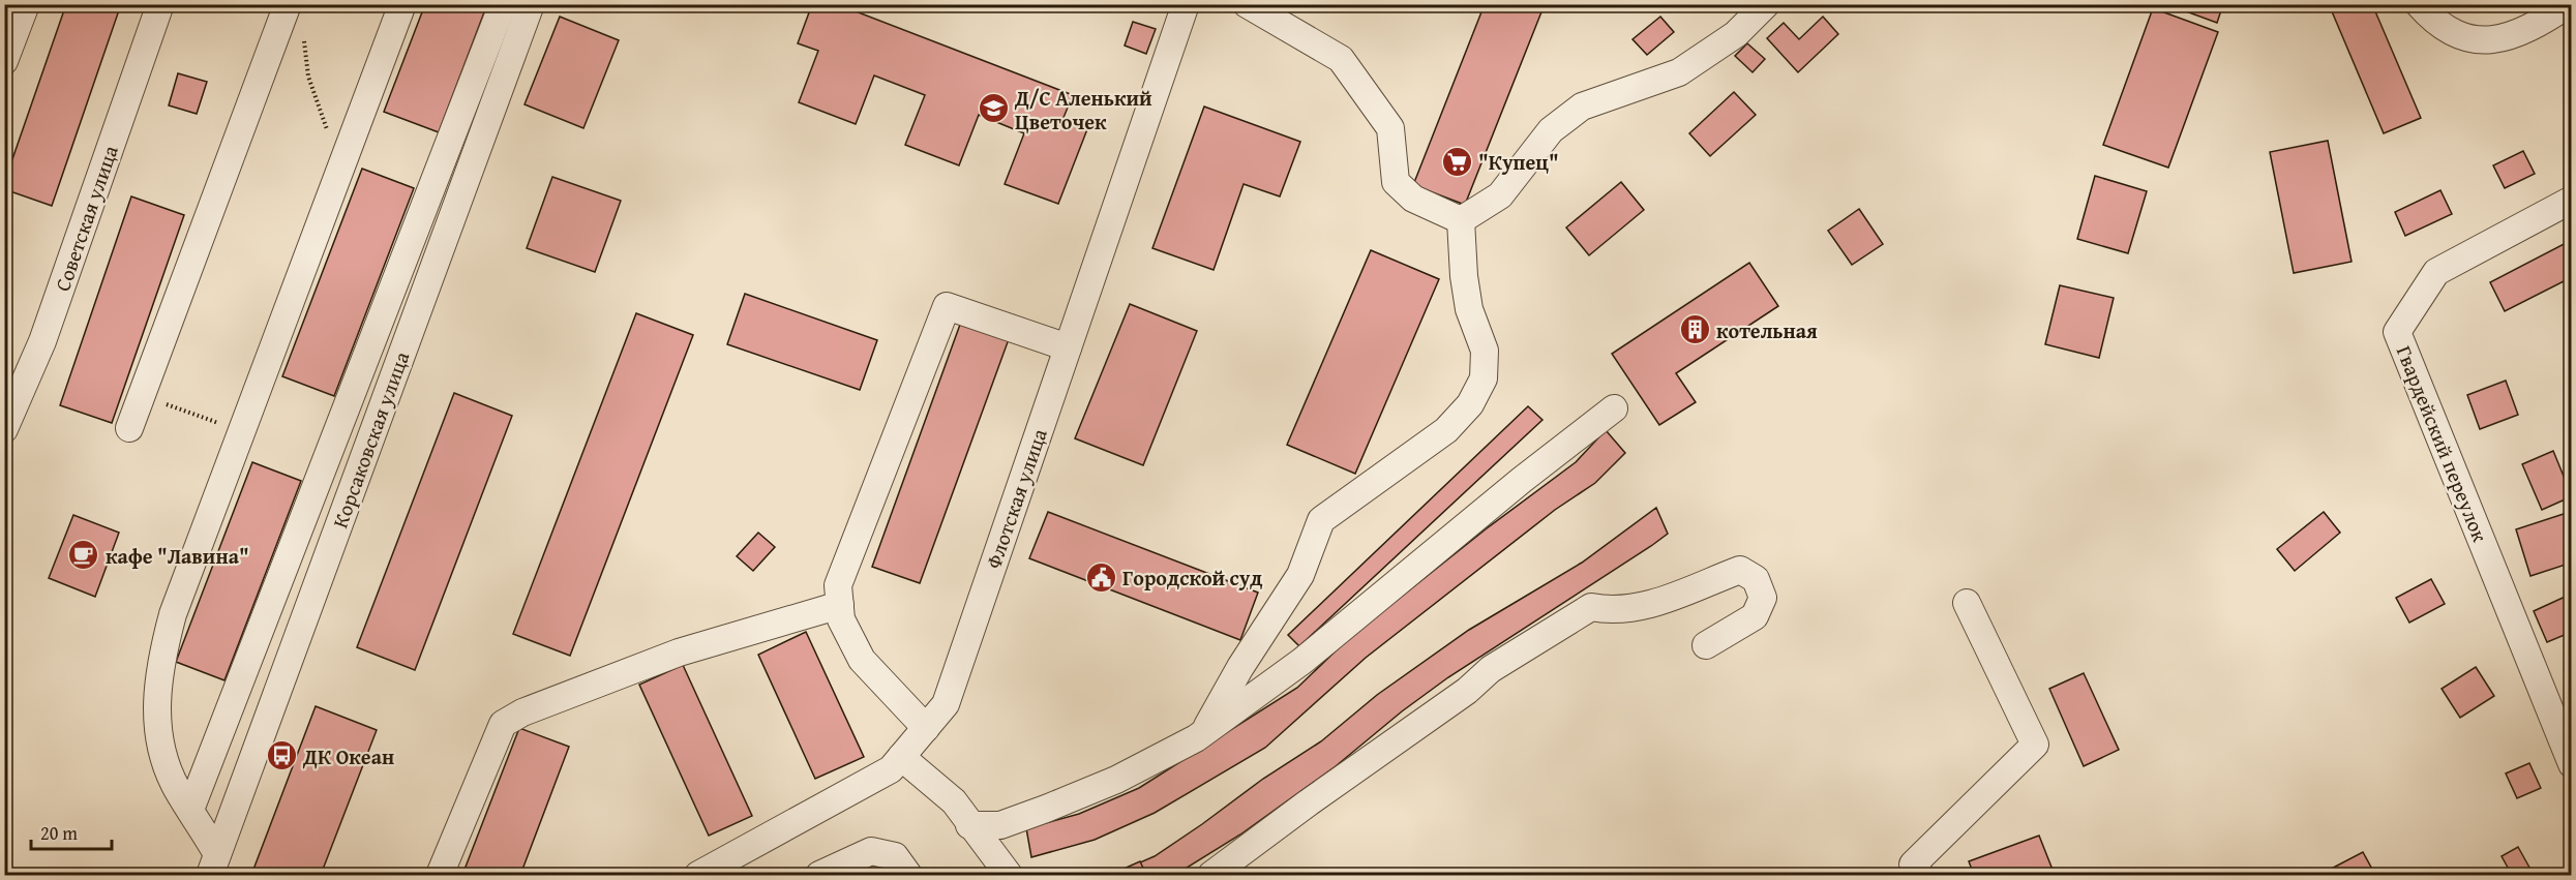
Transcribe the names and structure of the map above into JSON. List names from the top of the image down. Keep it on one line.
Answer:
{"streets":{"street":["Советская улица","Корсаковская улица","Гвардейский переулок","Флотская улица"]},"places":{"school or university":["Д/С Аленький Цветочек"],"supermarket":["\"Купец\""],"building":["котельная"],"cafe":["кафе \"Лавина\""],"public building":["Городской суд"],"bus stop":["ДК Океан"]},"scale_bar":"20 m"}
